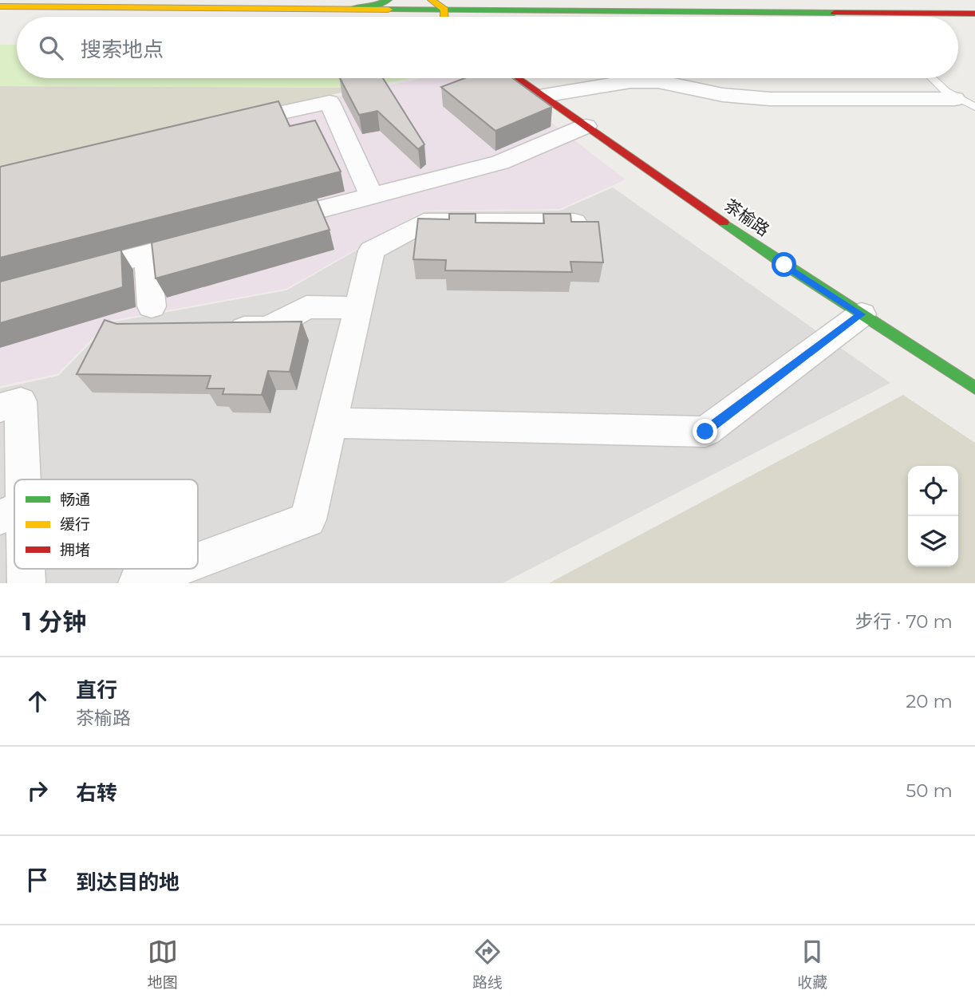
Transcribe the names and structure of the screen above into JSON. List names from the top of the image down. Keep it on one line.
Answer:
{"streets":{"main road":["茶榆路"]},"legend":["畅通","缓行","拥堵"],"page":{"search":"搜索地点","heading":["1 分钟","步行 · 70 m"],"list":[["直行","茶榆路","20 m"],["右转","50 m"],"到达目的地"],"nav":["地图","路线","收藏"]}}
